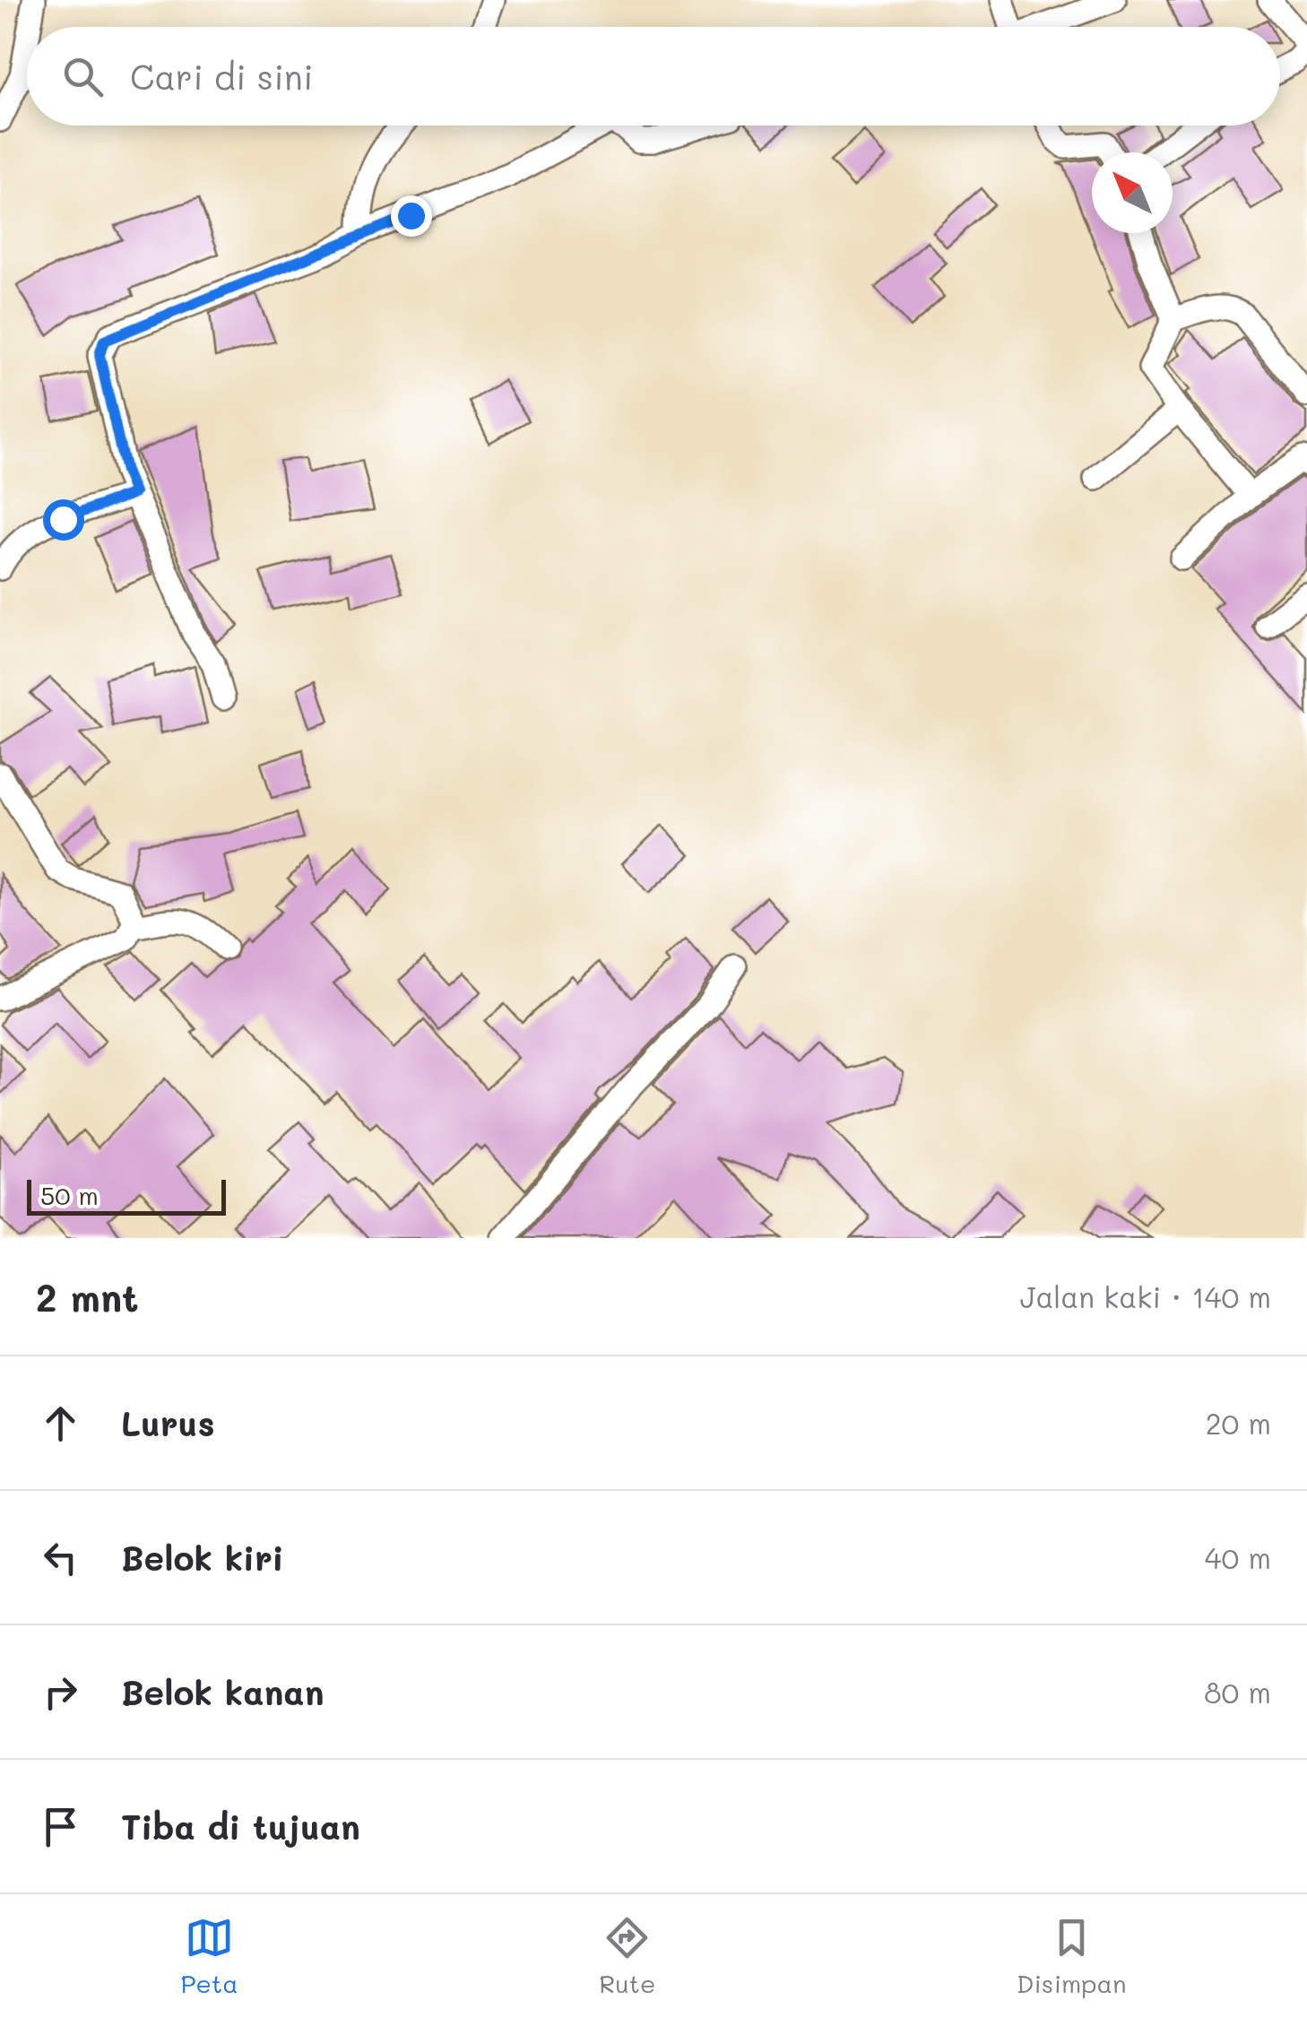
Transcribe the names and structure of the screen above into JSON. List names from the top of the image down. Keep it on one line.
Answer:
{"scale_bar":"50 m","north":"top left","page":{"search":"Cari di sini","scale":"50 m","heading":["2 mnt","Jalan kaki · 140 m"],"list":[["Lurus","20 m"],["Belok kiri","40 m"],["Belok kanan","80 m"],"Tiba di tujuan"],"nav":["Peta","Rute","Disimpan"]}}
